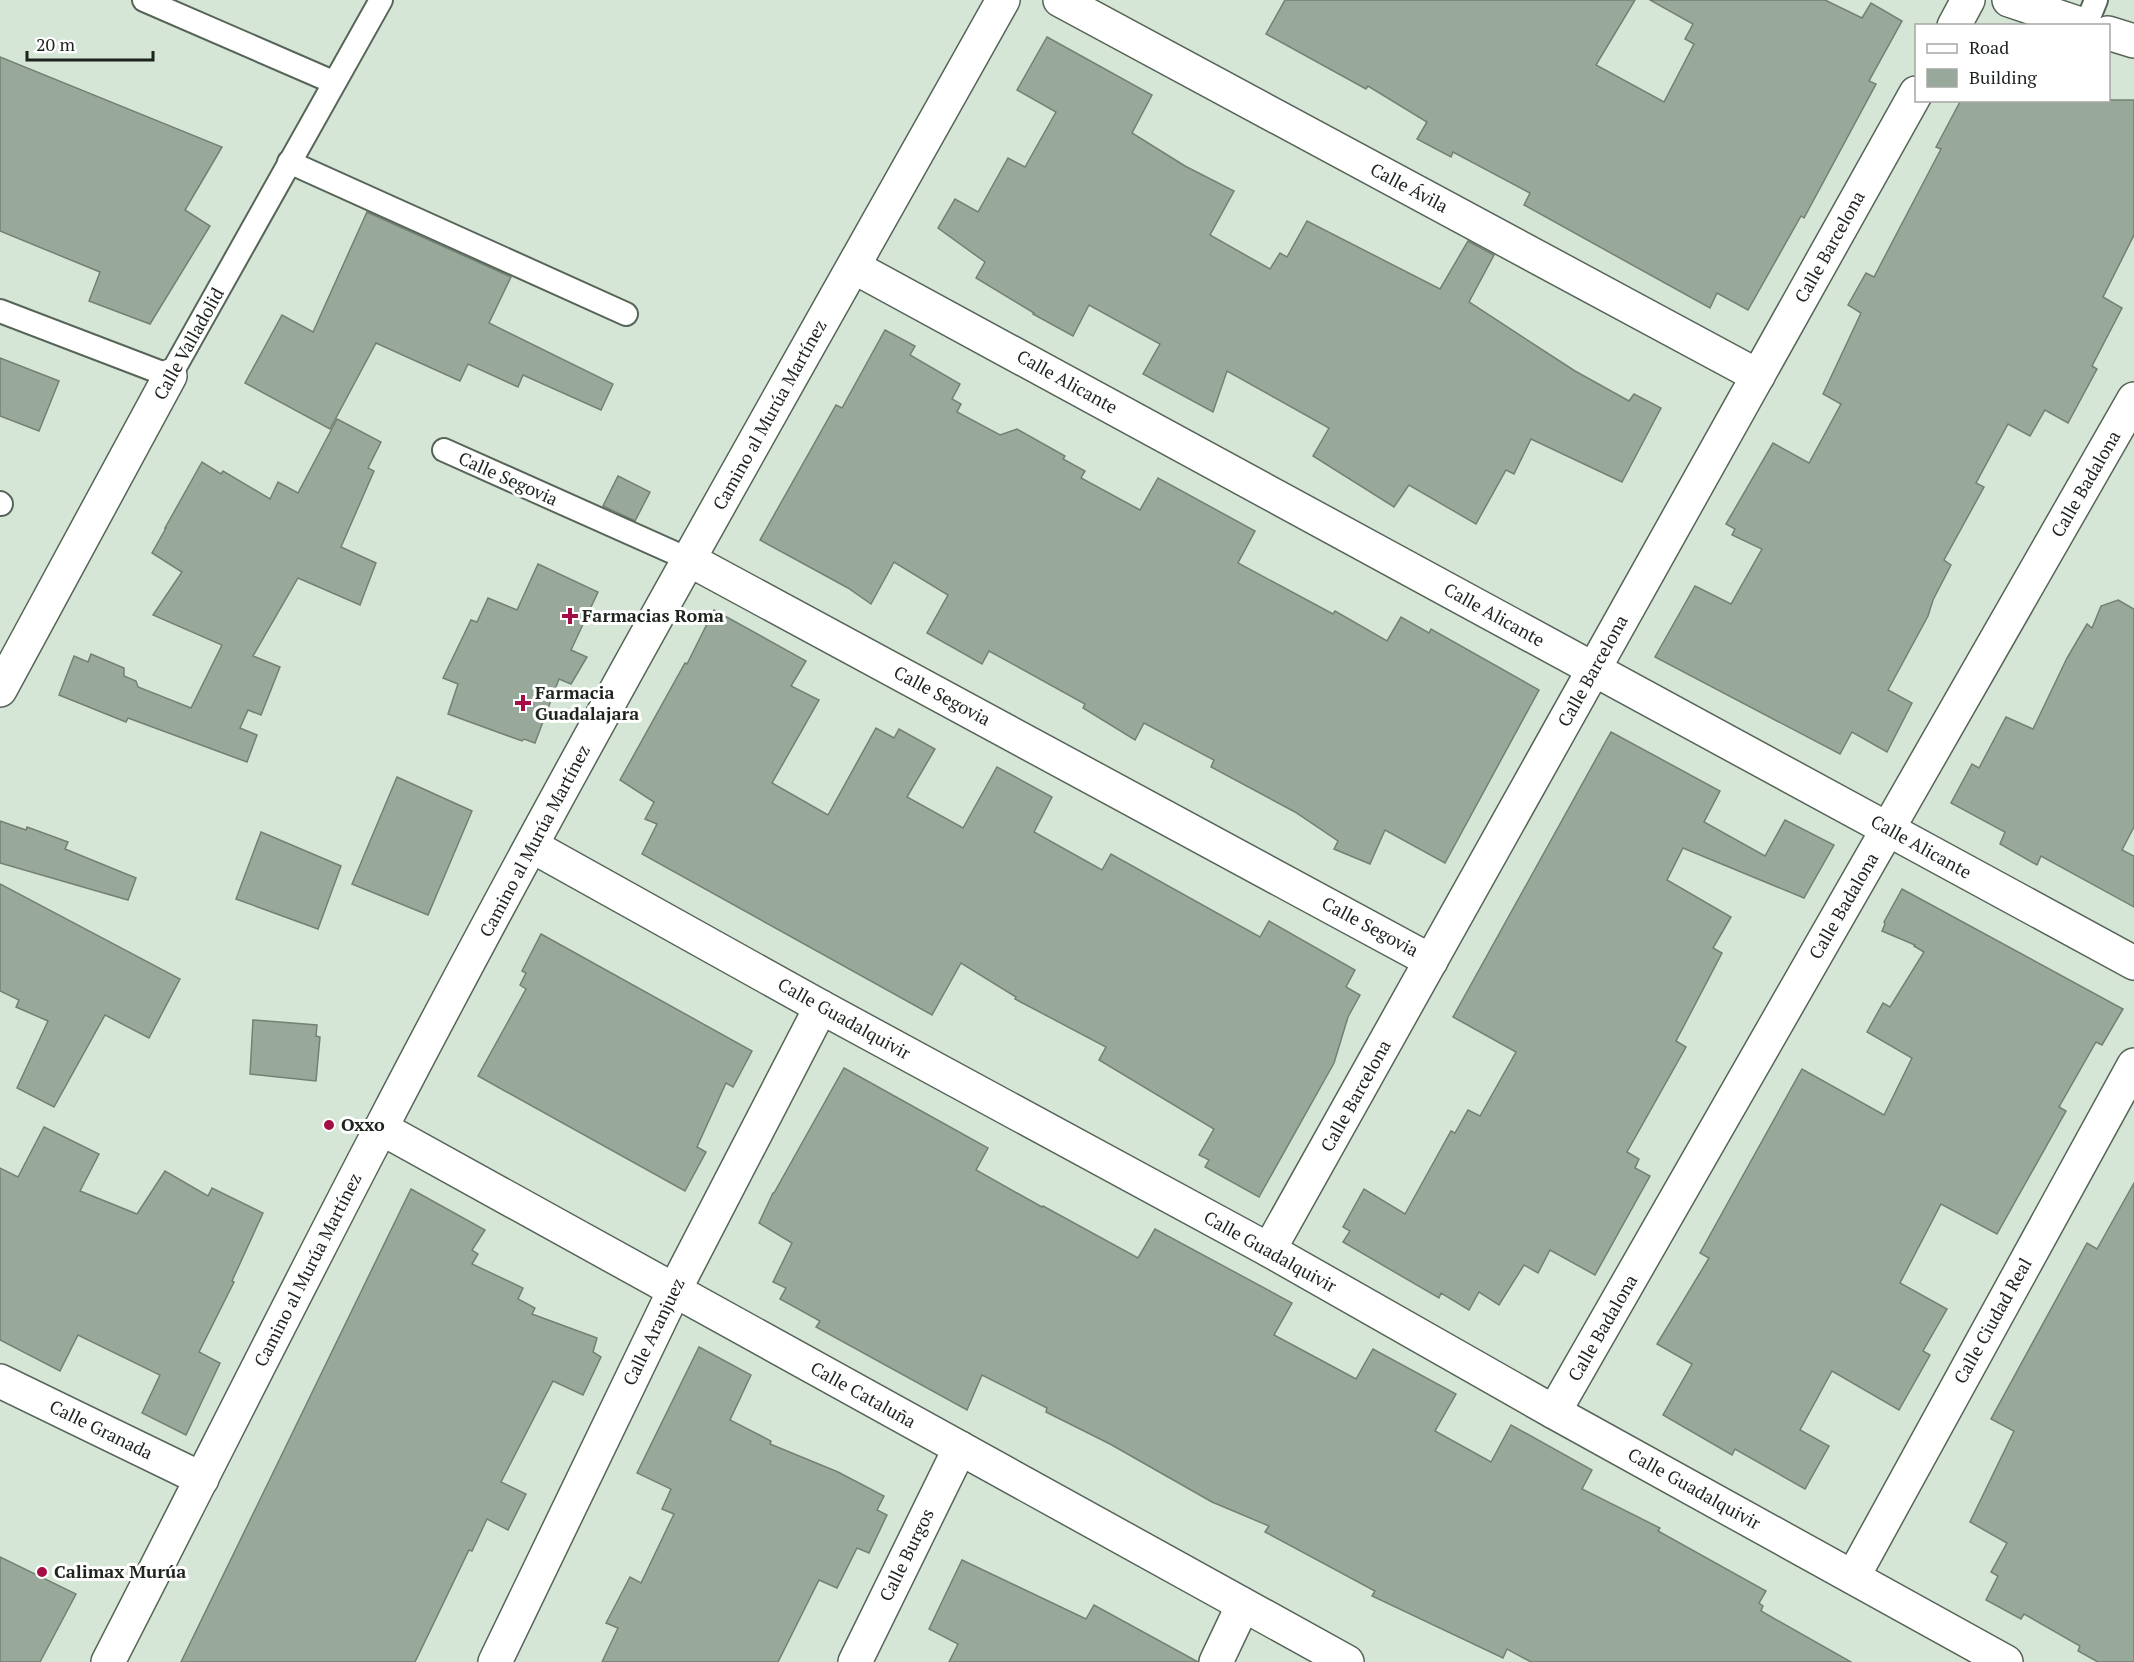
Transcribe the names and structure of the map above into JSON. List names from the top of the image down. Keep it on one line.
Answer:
{"streets":{"street":["Calle Ávila","Calle Barcelona","Calle Valladolid","Calle Alicante","Camino al Murúa Martínez","Calle Segovia","Calle Badalona","Calle Guadalquivir","Calle Ciudad Real","Calle Aranjuez","Calle Cataluña","Calle Granada","Calle Burgos"]},"crossings":[["Calle Ávila","Calle Barcelona"],["Calle Barcelona","Calle Alicante"],["Calle Barcelona","Calle Segovia"],["Calle Barcelona","Calle Guadalquivir"],["Calle Alicante","Camino al Murúa Martínez"],["Calle Alicante","Calle Badalona"],["Camino al Murúa Martínez","Calle Segovia"],["Camino al Murúa Martínez","Calle Guadalquivir"],["Camino al Murúa Martínez","Calle Cataluña"],["Camino al Murúa Martínez","Calle Granada"],["Calle Badalona","Calle Guadalquivir"],["Calle Guadalquivir","Calle Ciudad Real"],["Calle Guadalquivir","Calle Aranjuez"],["Calle Aranjuez","Calle Cataluña"],["Calle Cataluña","Calle Burgos"]],"places":{"health":["Farmacias Roma","Farmacia Guadalajara"],"other":["Oxxo","Calimax Murúa"]},"legend":["Road","Building"],"scale_bar":"20 m"}
